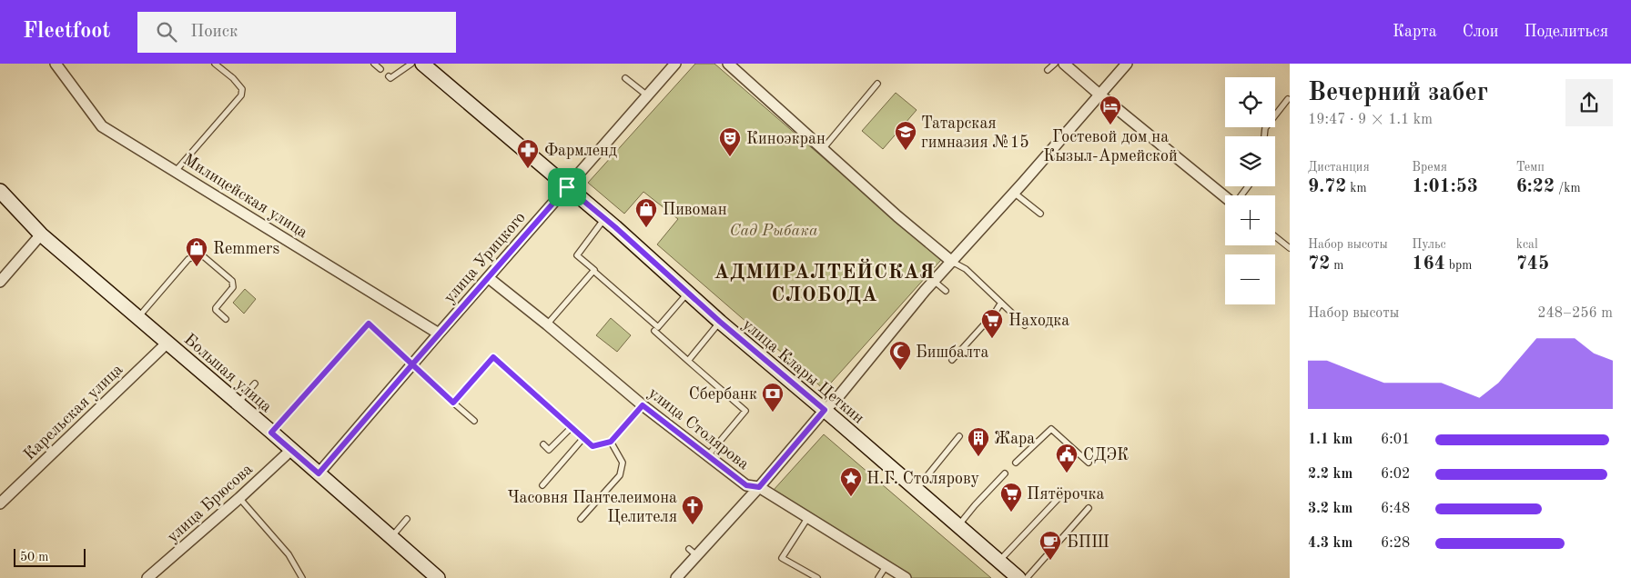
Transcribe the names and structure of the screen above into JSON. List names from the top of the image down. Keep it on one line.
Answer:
{"streets":{"main road":["улица Клары Цеткин","Большая улица"],"street":["Милицейская улица","улица Урицкого","Карельская улица","улица Столярова","улица Брюсова"]},"crossings":[["Милицейская улица","улица Урицкого"],["улица Урицкого","улица Клары Цеткин"],["улица Урицкого","Большая улица"],["улица Урицкого","улица Столярова"],["Большая улица","Карельская улица"],["Большая улица","улица Брюсова"]],"districts":["АДМИРАЛТЕЙСКАЯ СЛОБОДА"],"parks":["Сад Рыбака"],"places":{"hotel":["Гостевой дом на Кызыл-Армейской"],"school or university":["Татарская гимназия №15"],"theatre":["Киноэкран"],"pharmacy":["Фармленд"],"shop":["Пивоман","Remmers"],"supermarket":["Находка","Пятёрочка"],"mosque":["Бишбалта"],"bank":["Сбербанк"],"building":["Жара"],"public building":["СДЭК"],"place":["Н.Г. Столярову"],"church":["Часовня Пантелеимона Целителя"],"cafe":["БПШ"]},"scale_bar":"50 m","page":{"header":"Fleetfoot","search":"Поиск","nav":["Карта","Слои","Поделиться"],"heading":["Вечерний забег","19:47 · 9 × 1.1 km"],"map_buttons":["+","−"],"stats":[["Дистанция","9.72 km"],["Время","1:01:53"],["Темп","6:22 /km"],["Набор высоты","72 m"],["Пульс","164 bpm"],["kcal","745"]],"chart":["Набор высоты","248–256 m"],"list":[{"name":"1.1 km","note":"6:01"},{"name":"2.2 km","note":"6:02"},{"name":"3.2 km","note":"6:48"},{"name":"4.3 km","note":"6:28"}],"scale":"50 m"}}
